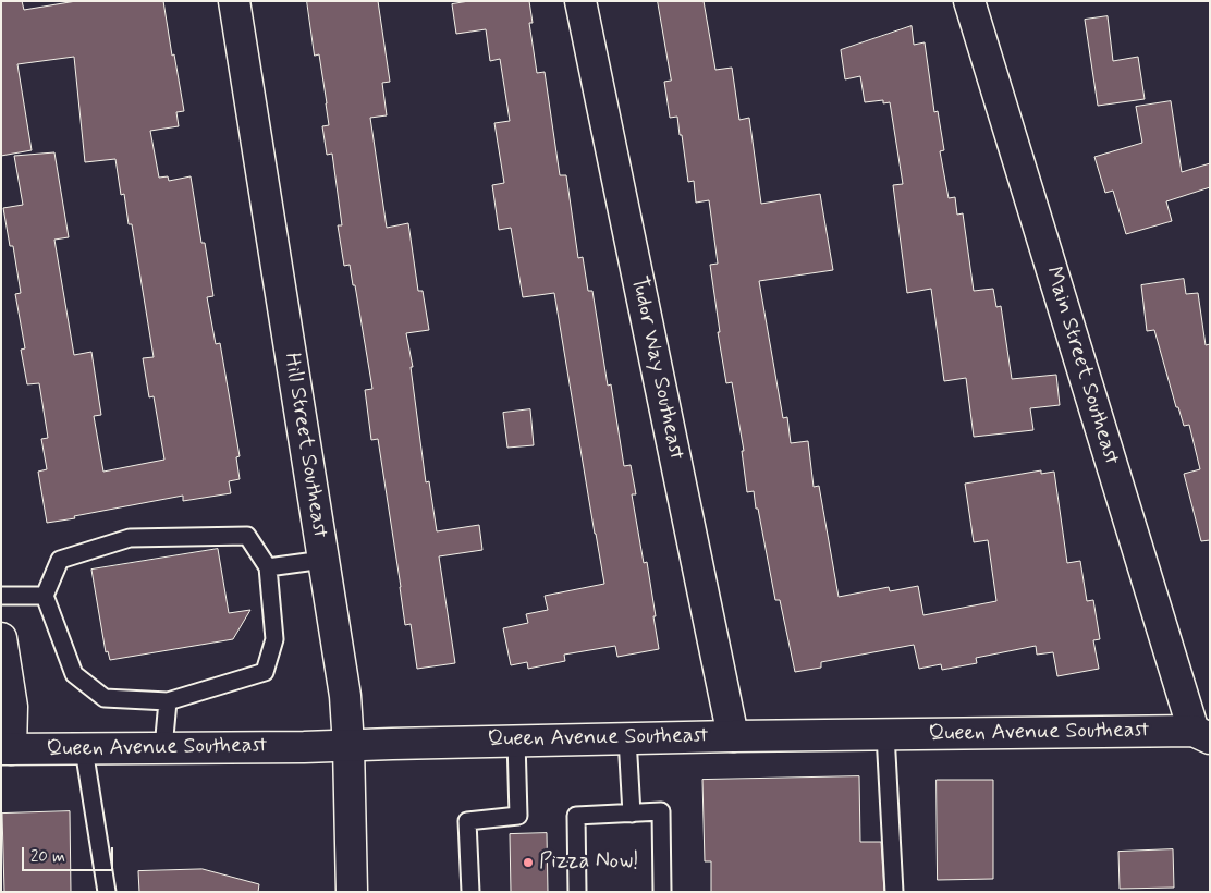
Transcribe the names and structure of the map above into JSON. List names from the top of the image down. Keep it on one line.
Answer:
{"streets":{"street":["Main Street Southeast","Tudor Way Southeast","Hill Street Southeast","Queen Avenue Southeast"]},"crossings":[["Main Street Southeast","Queen Avenue Southeast"],["Tudor Way Southeast","Queen Avenue Southeast"],["Hill Street Southeast","Queen Avenue Southeast"]],"places":["Pizza Now!"],"scale_bar":"20 m"}
